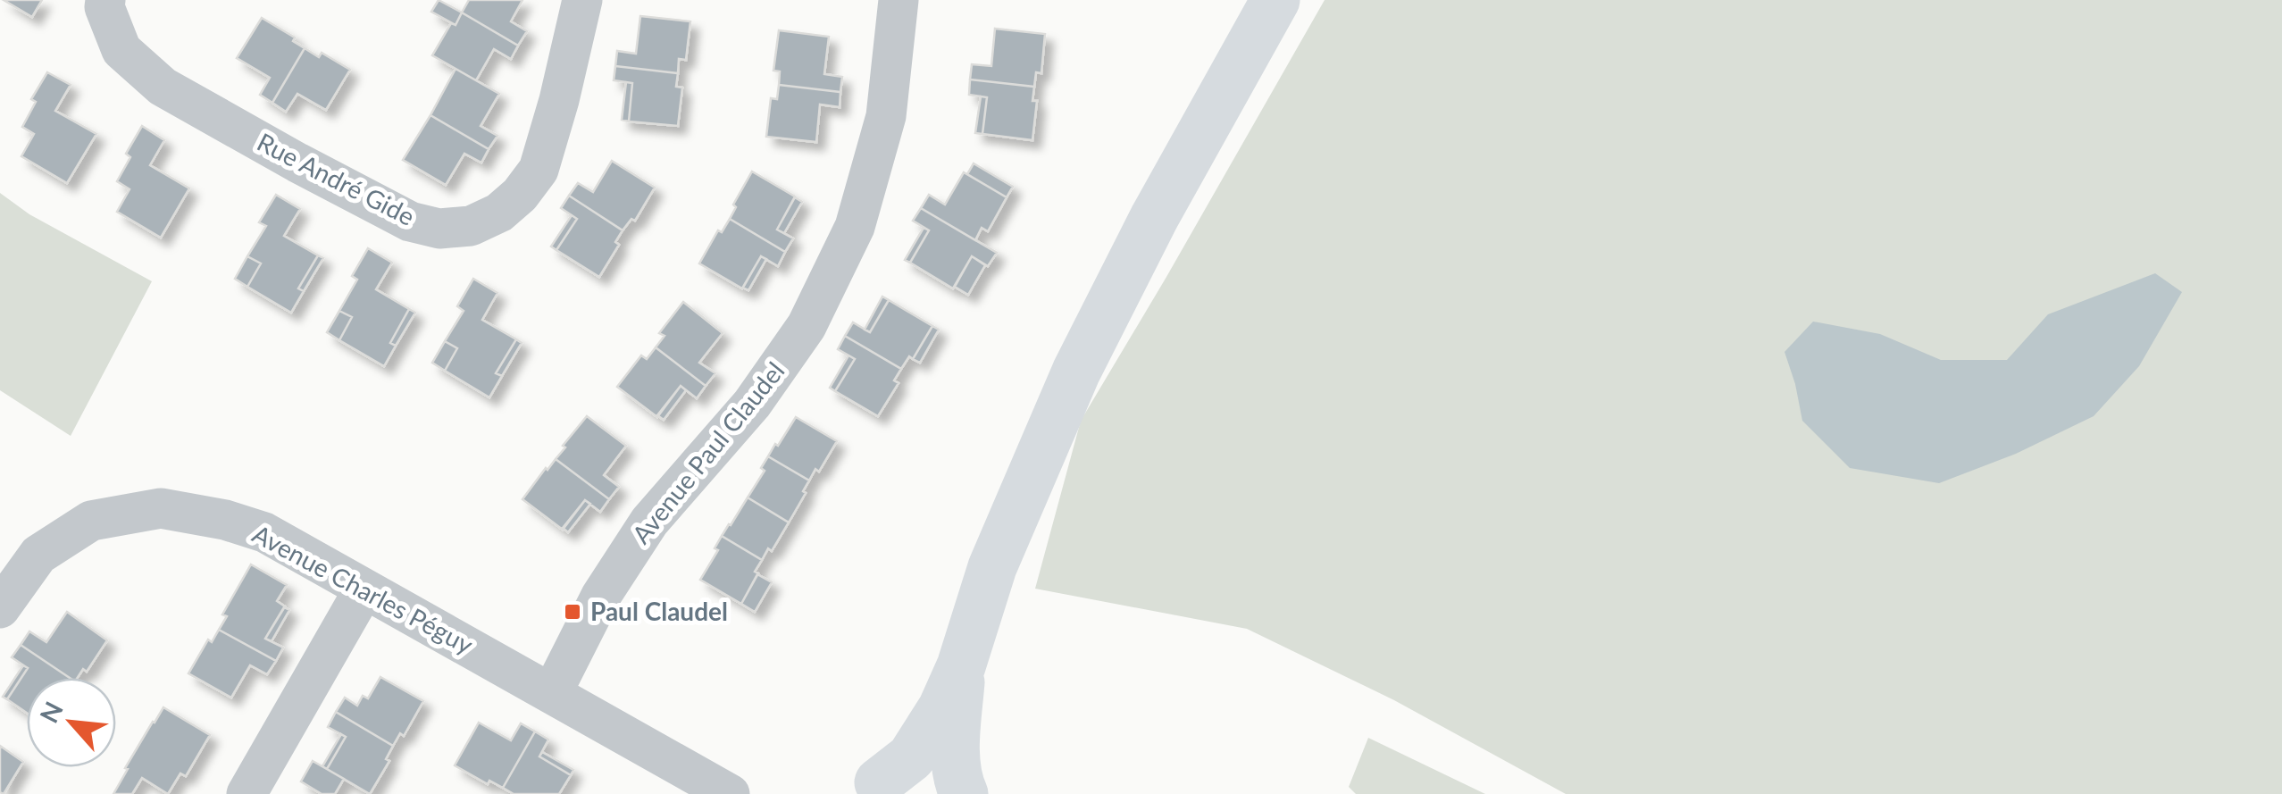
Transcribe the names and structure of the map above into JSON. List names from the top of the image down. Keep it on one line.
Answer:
{"streets":{"street":["Rue André Gide","Avenue Paul Claudel","Avenue Charles Péguy"]},"crossings":[["Avenue Paul Claudel","Avenue Charles Péguy"]],"places":{"transit":["Paul Claudel"]},"north":"top left"}
